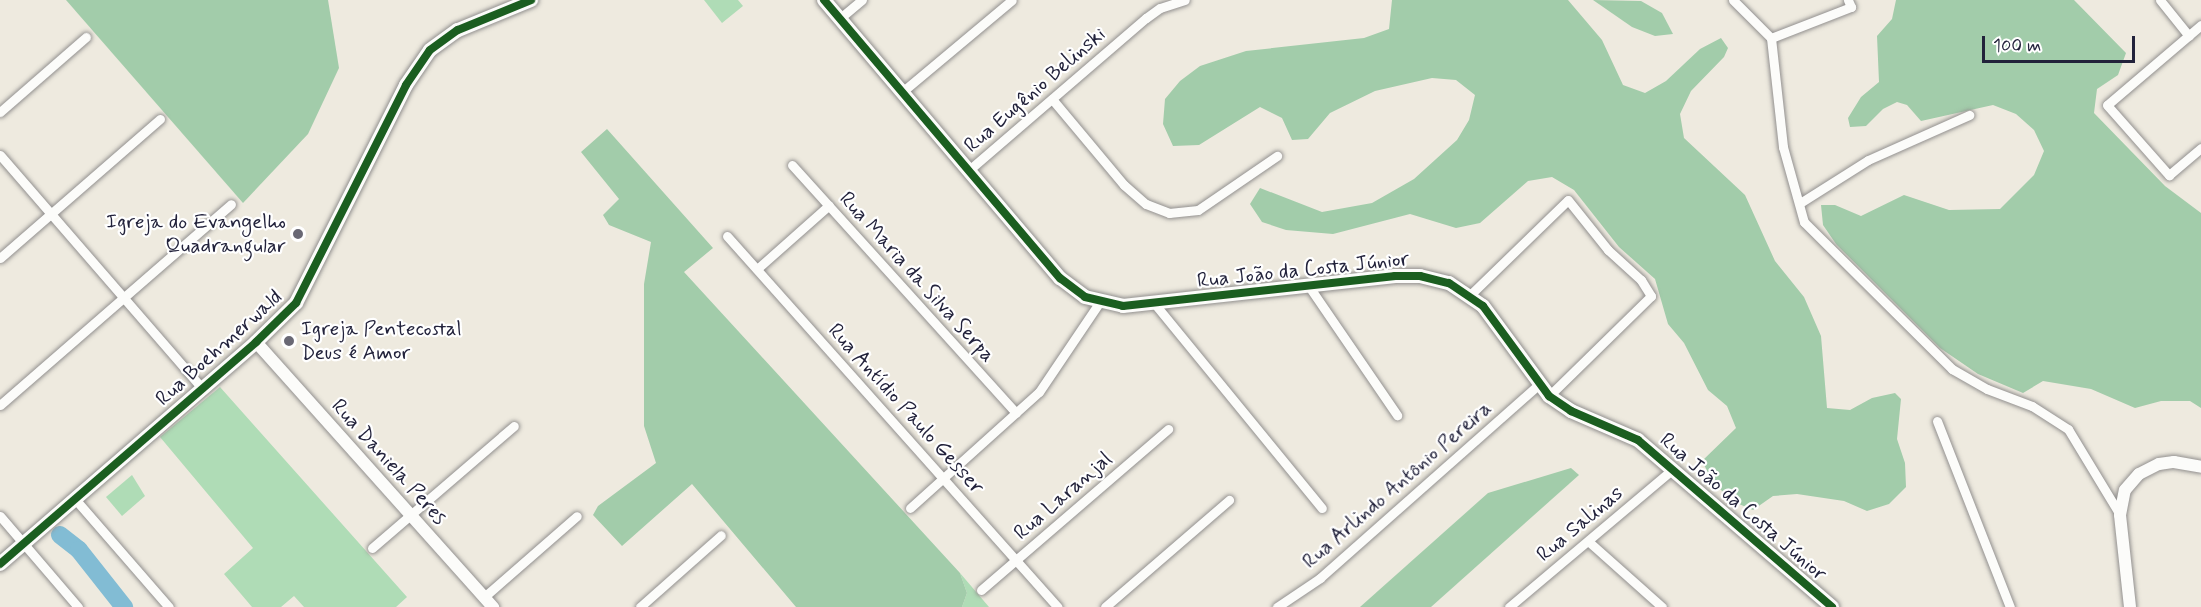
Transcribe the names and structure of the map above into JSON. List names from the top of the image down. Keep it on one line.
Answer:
{"streets":{"main road":["Rua João da Costa Júnior","Rua Boehmerwald"],"street":["Rua Eugênio Belinski","Rua Maria da Silva Serpa","Rua Antídio Paulo Gesser","Rua Daniela Peres","Rua Arlindo Antônio Pereira","Rua Laranjal","Rua Salinas"]},"crossings":[["Rua Eugênio Belinski","Rua João da Costa Júnior"],["Rua João da Costa Júnior","Rua Arlindo Antônio Pereira"],["Rua João da Costa Júnior","Rua Salinas"],["Rua Boehmerwald","Rua Daniela Peres"],["Rua Antídio Paulo Gesser","Rua Laranjal"]],"places":["Igreja do Evangelho Quadrangular","Igreja Pentecostal Deus é Amor"],"scale_bar":"100 m"}
